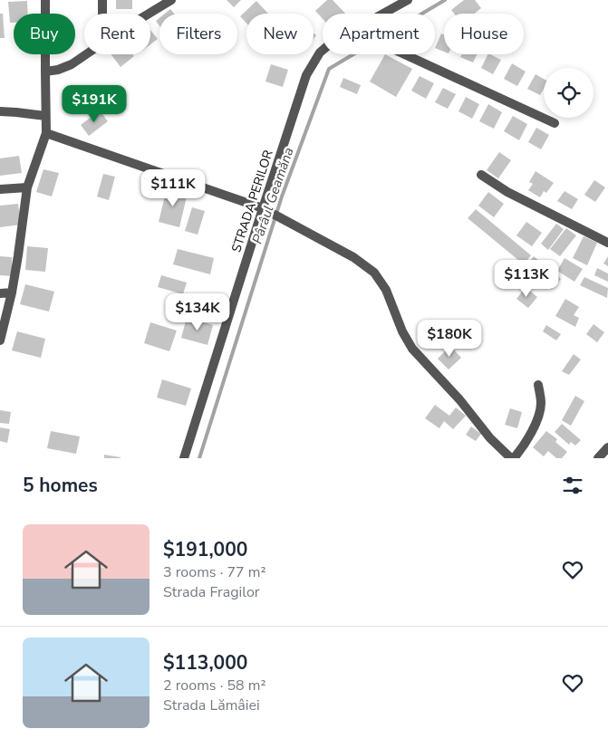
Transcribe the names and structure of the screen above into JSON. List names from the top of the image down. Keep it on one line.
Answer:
{"streets":{"street":["STRADA PERILOR"]},"water":["Pârâul Geamăna"],"page":{"chip":["Buy","Rent","Filters","New","Apartment","House"],"price":["$191K","$111K","$113K","$134K","$180K"],"heading":"5 homes","list":[{"name":"$191,000","note":"3 rooms · 77 m² · Strada Fragilor"},{"name":"$113,000","note":"2 rooms · 58 m² · Strada Lămâiei"}]}}
